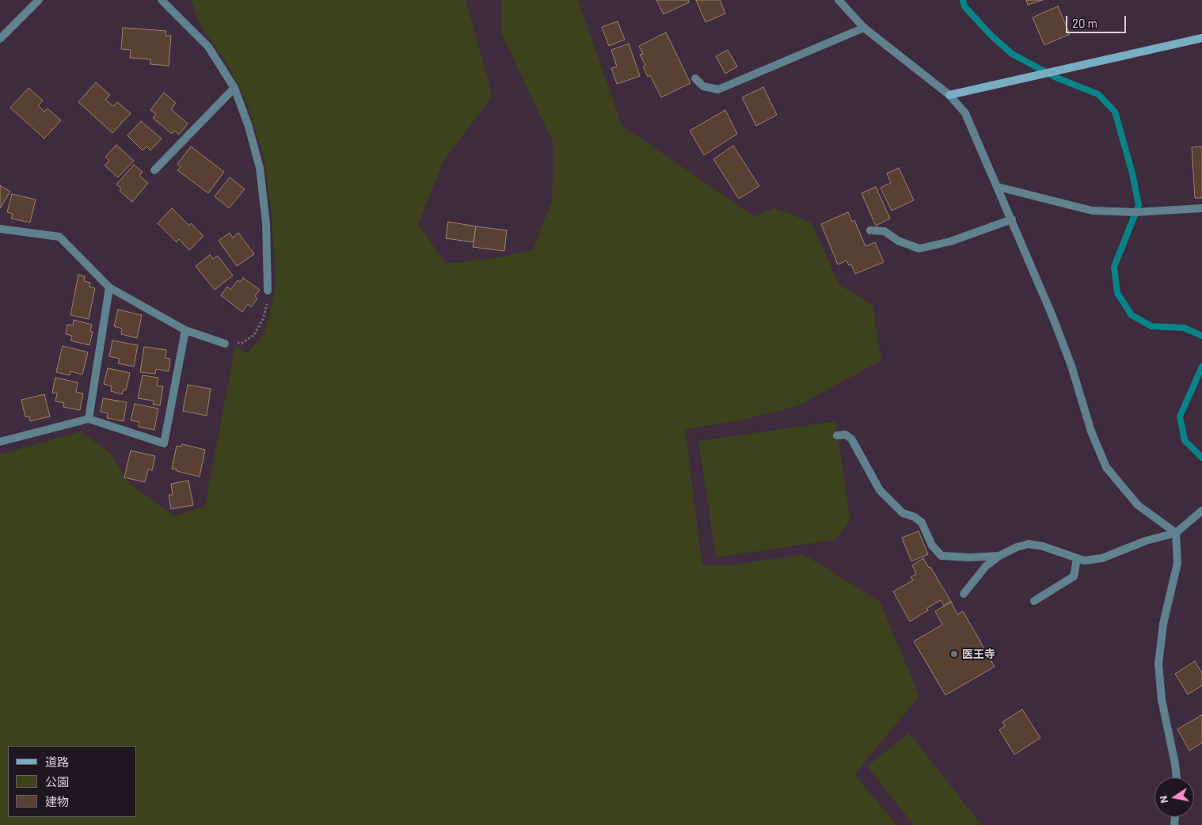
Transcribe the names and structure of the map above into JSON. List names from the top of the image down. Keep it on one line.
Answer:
{"places":["医王寺"],"legend":["道路","公園","建物"],"scale_bar":"20 m","north":"left"}
